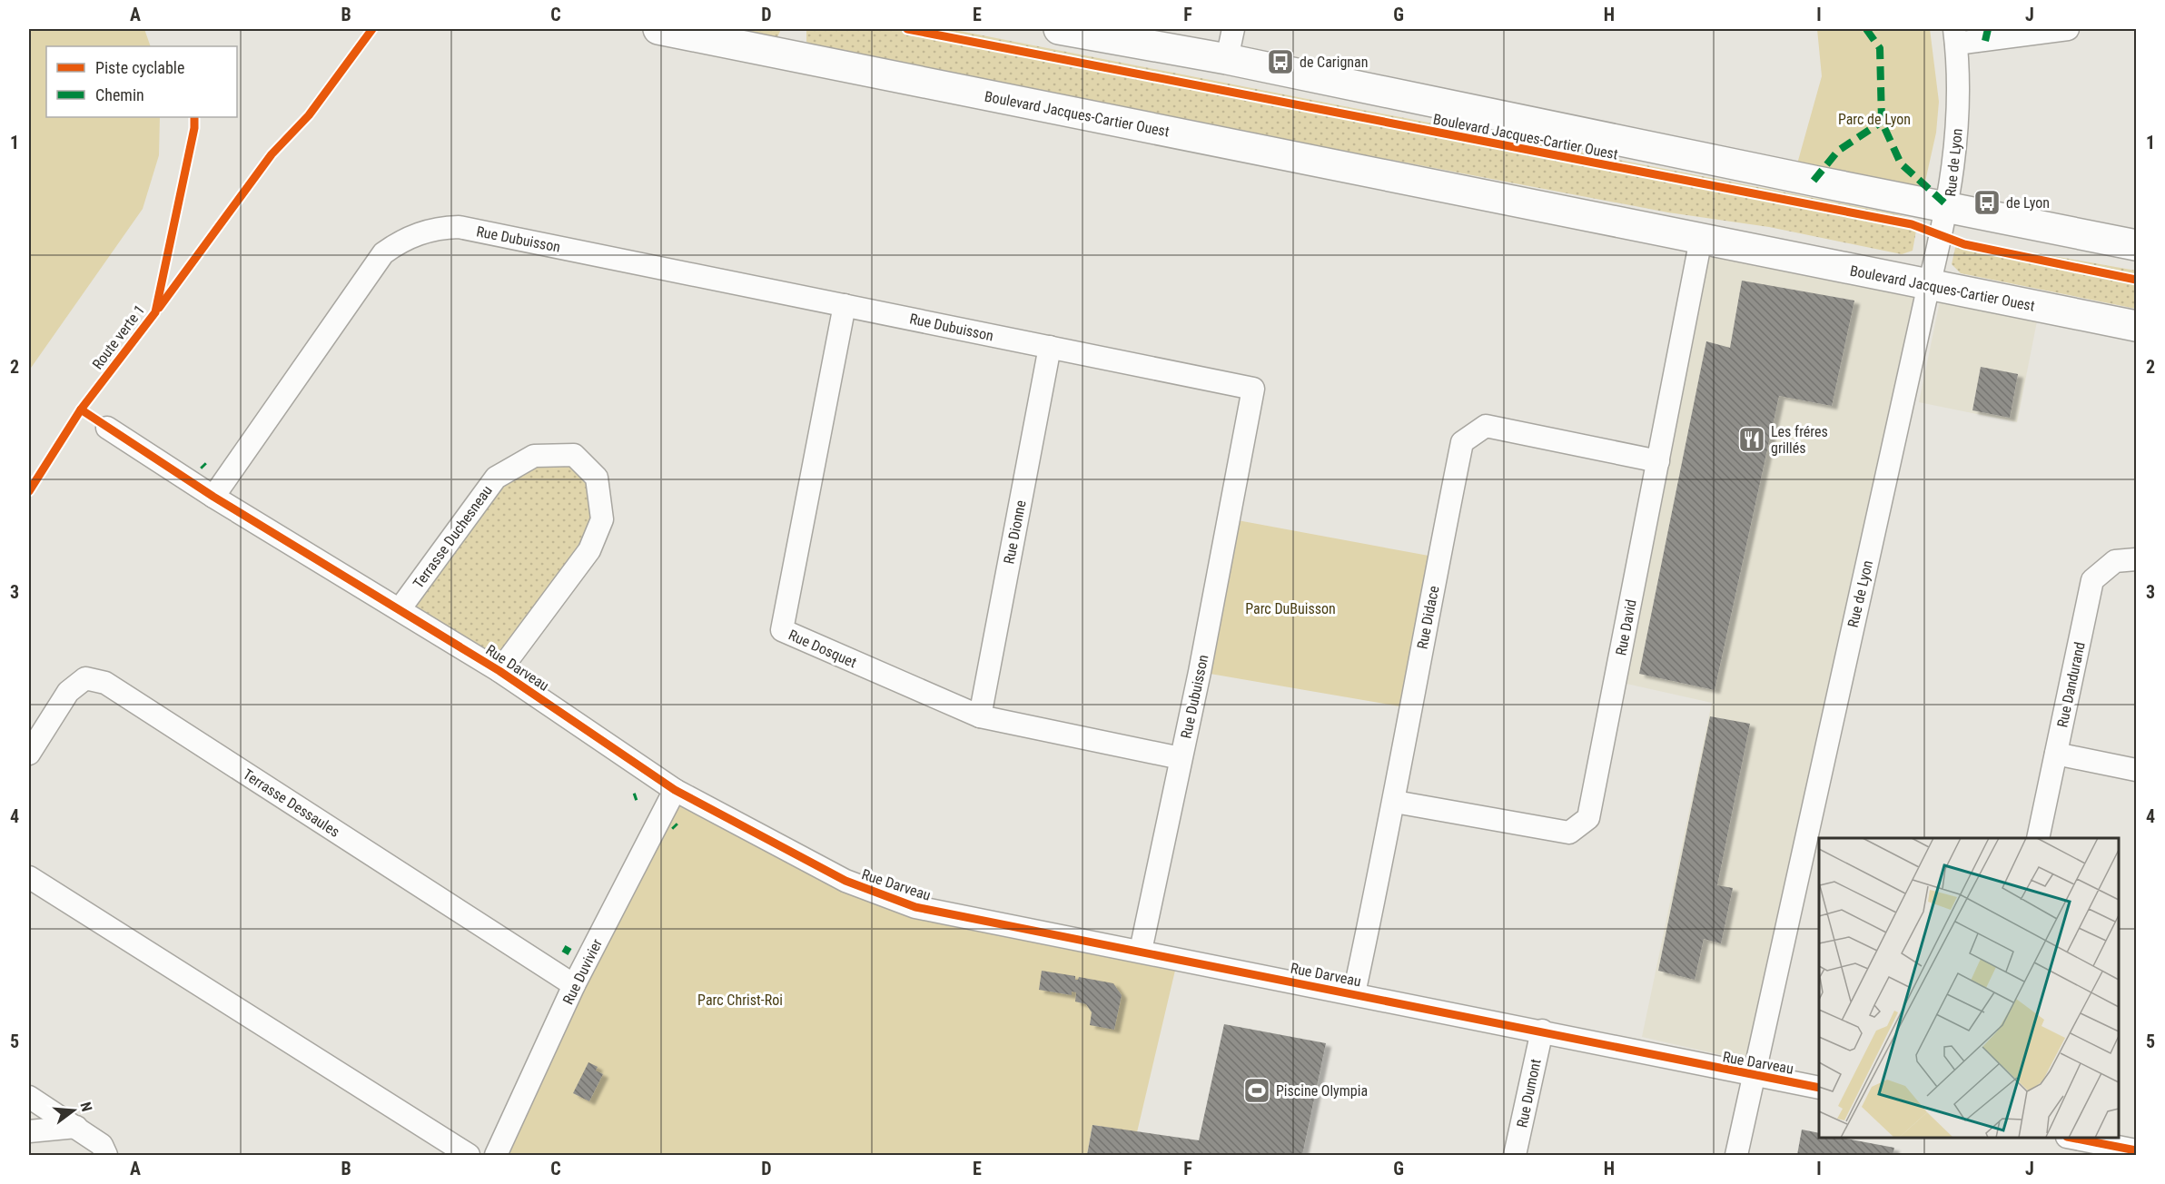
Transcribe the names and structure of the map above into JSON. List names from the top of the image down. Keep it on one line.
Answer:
{"streets":{"main road":["Boulevard Jacques-Cartier Ouest"],"street":["Rue de Lyon","Rue Dubuisson","Rue Dionne","Terrasse Duchesneau","Rue Didace","Rue David","Rue Dosquet","Rue Darveau","Rue Dandurand","Terrasse Dessaules","Rue Duvivier","Rue Dumont"],"cycle path":["Route verte 1"]},"crossings":[["Boulevard Jacques-Cartier Ouest","Rue de Lyon"],["Boulevard Jacques-Cartier Ouest","Rue David"],["Rue de Lyon","Rue Darveau"],["Rue Dubuisson","Rue Dionne"],["Rue Dubuisson","Rue Dosquet"],["Rue Dubuisson","Rue Darveau"],["Rue Dionne","Rue Dosquet"],["Terrasse Duchesneau","Rue Darveau"],["Rue Didace","Rue David"],["Rue Didace","Rue Darveau"],["Rue Darveau","Rue Duvivier"],["Rue Darveau","Rue Dumont"],["Terrasse Dessaules","Rue Duvivier"]],"parks":["Parc de Lyon","Parc DuBuisson","Parc Christ-Roi"],"places":{"bus stop":["de Carignan","de Lyon"],"restaurant":["Les fréres grillés"],"sports":["Piscine Olympia"]},"legend":["Piste cyclable","Chemin"],"north":"right","grid":{"columns":["A","B","C","D","E","F","G","H","I","J"],"rows":["1","2","3","4","5"]}}
